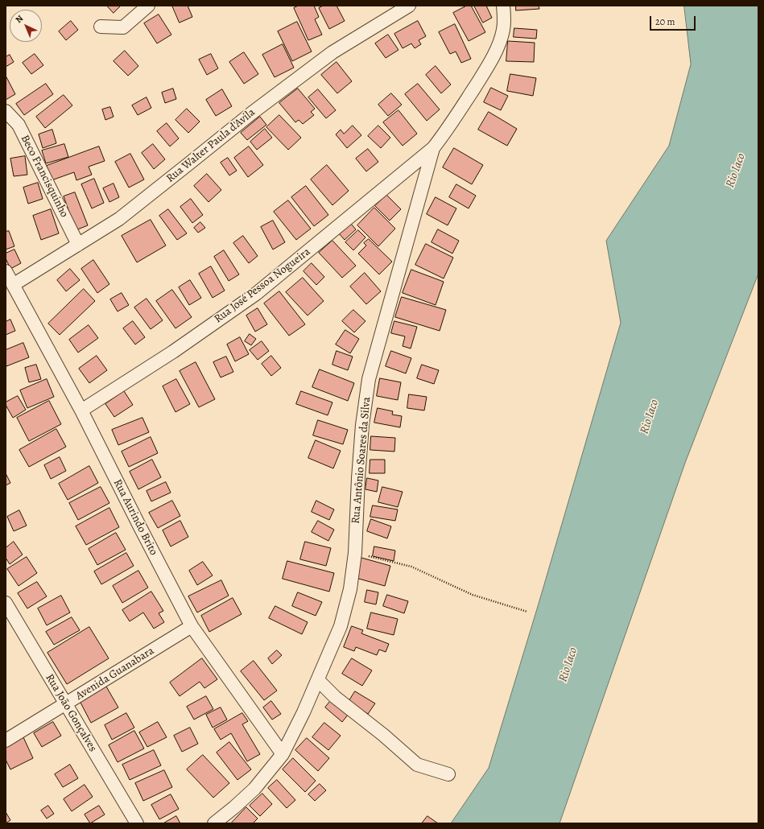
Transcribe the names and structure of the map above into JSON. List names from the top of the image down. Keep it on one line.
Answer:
{"streets":{"street":["Rua Walter Paula d'Avila","Beco Francisquinho","Rua José Pessoa Nogueira","Rua Antônio Soares da Silva","Rua Aurindo Brito","Avenida Guanabara","Rua João Gonçalves"]},"crossings":[["Rua Walter Paula d'Avila","Beco Francisquinho"],["Rua Walter Paula d'Avila","Rua Aurindo Brito"],["Rua José Pessoa Nogueira","Rua Antônio Soares da Silva"],["Rua José Pessoa Nogueira","Rua Aurindo Brito"],["Rua Antônio Soares da Silva","Rua Aurindo Brito"],["Rua Aurindo Brito","Avenida Guanabara"],["Avenida Guanabara","Rua João Gonçalves"]],"water":["Rio Iaco"],"scale_bar":"20 m","north":"top left"}
